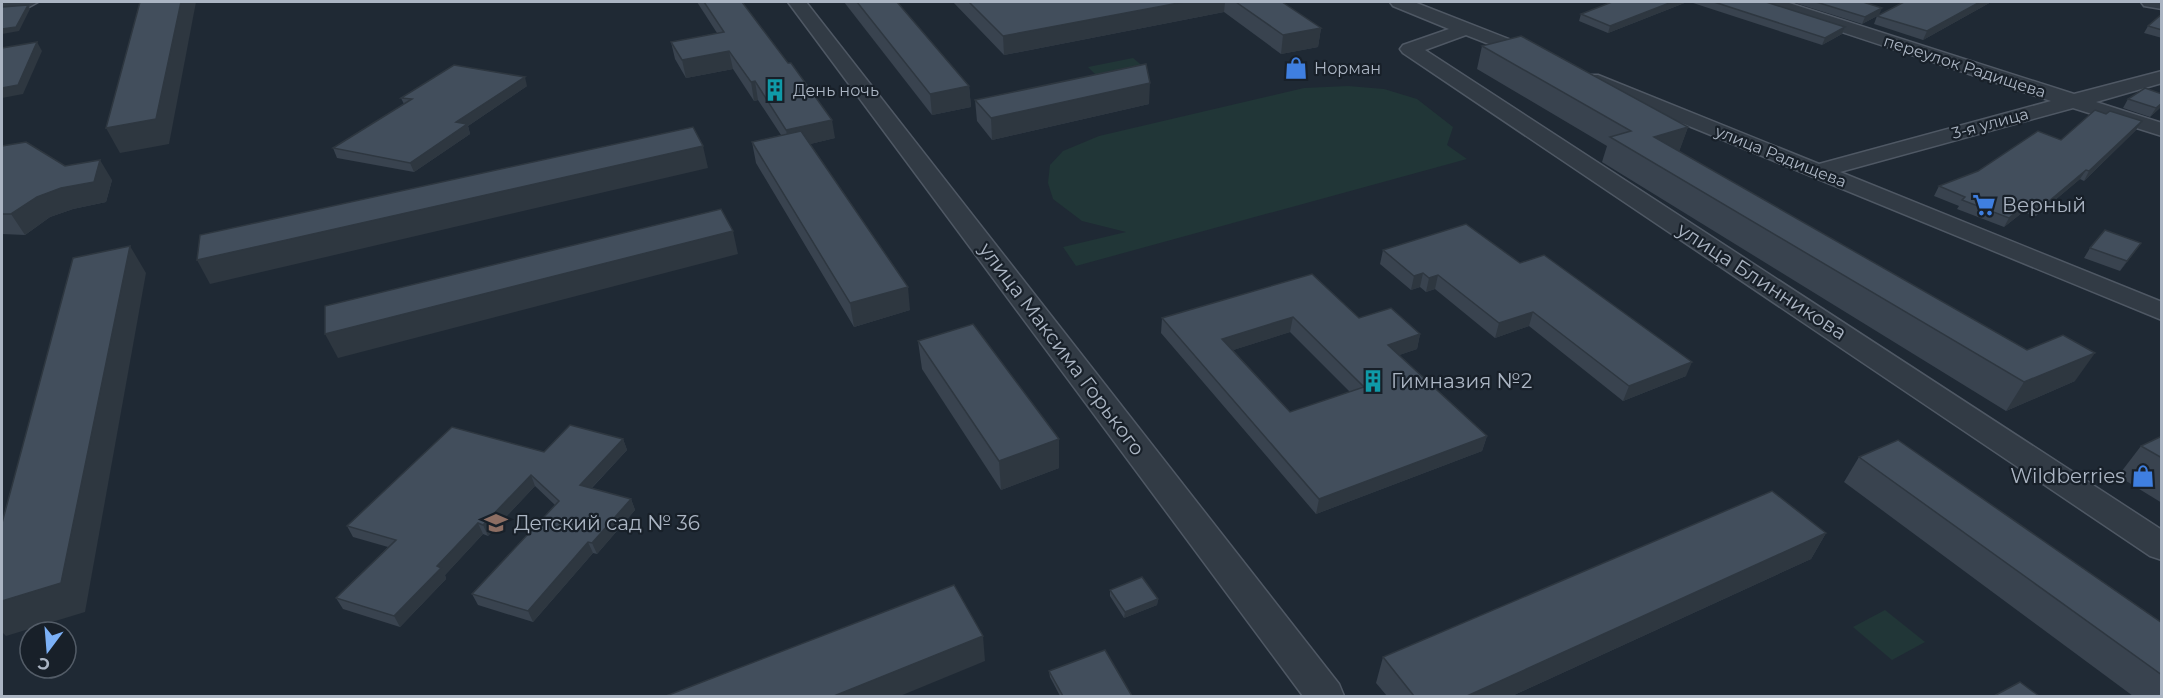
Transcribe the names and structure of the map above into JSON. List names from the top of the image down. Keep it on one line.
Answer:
{"streets":{"street":["переулок Радищева","3-я улица","улица Радищева","улица Блинникова","улица Максима Горького"]},"crossings":[["переулок Радищева","3-я улица"],["3-я улица","улица Радищева"]],"places":{"shop":["Норман","Wildberries"],"building":["День ночь","Гимназия №2"],"supermarket":["Верный"],"school or university":["Детский сад № 36"]},"north":"bottom"}
